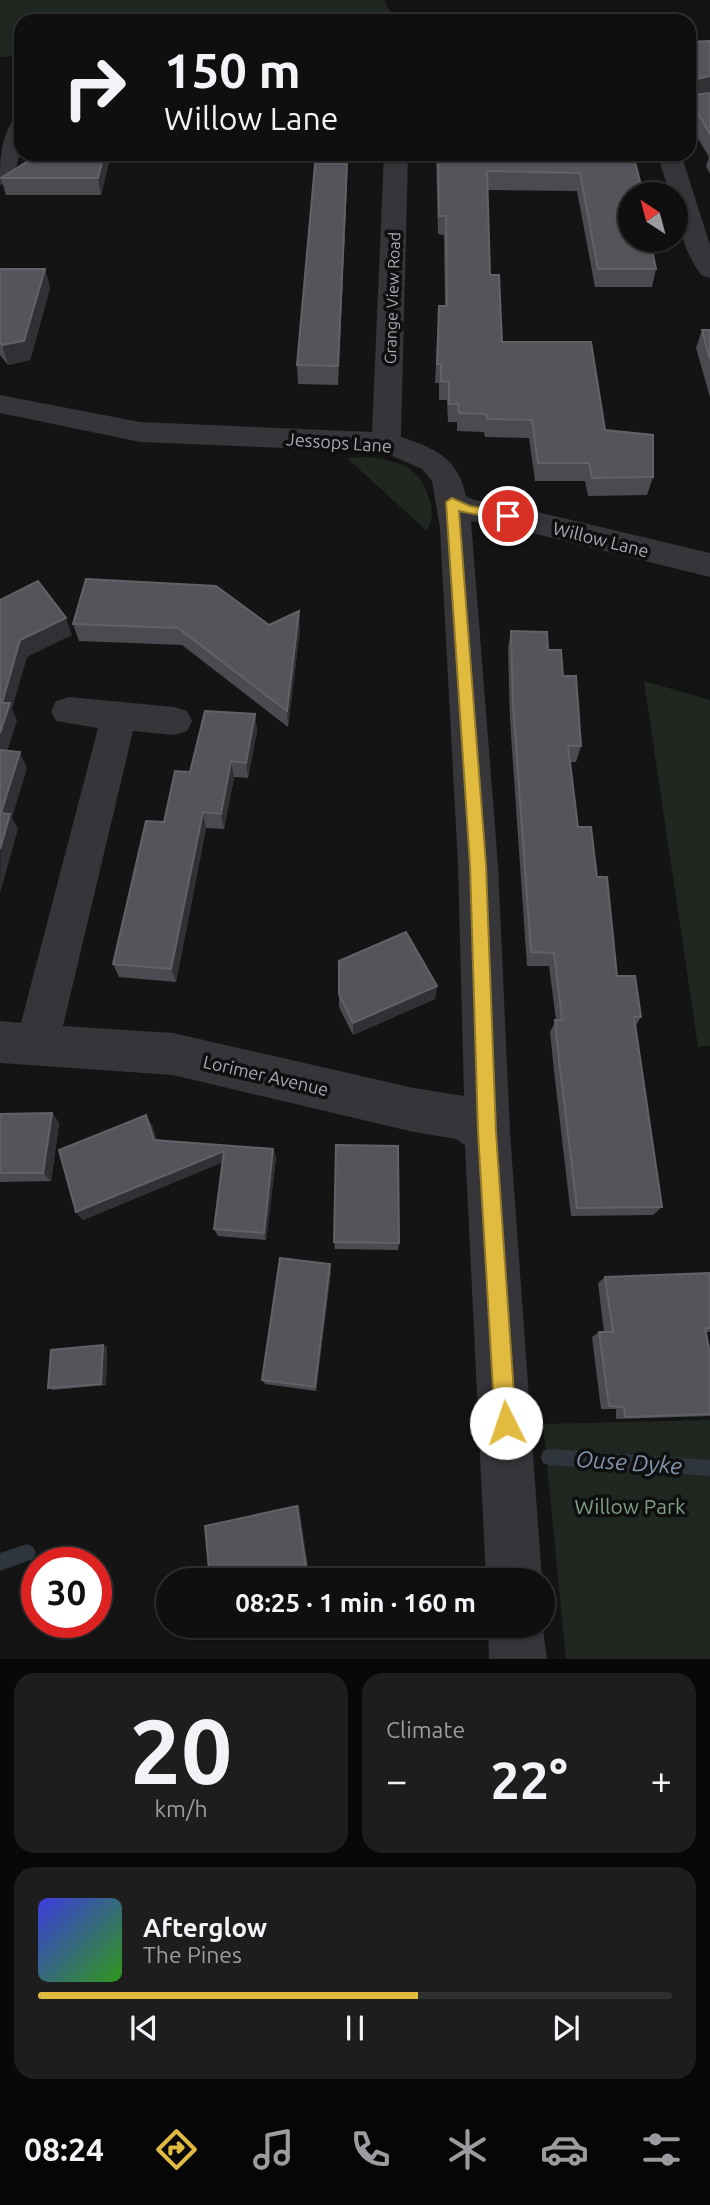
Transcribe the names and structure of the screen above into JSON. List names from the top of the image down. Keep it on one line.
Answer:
{"streets":{"street":["Grange View Road","Jessops Lane","Willow Lane","Lorimer Avenue"]},"crossings":[["Grange View Road","Jessops Lane"],["Jessops Lane","Willow Lane"],["Jessops Lane","Lorimer Avenue"]],"water":["Ouse Dyke"],"parks":["Willow Park"],"north":"top left","page":{"turn":["150 m","Willow Lane"],"limit":"30","trip":"08:25 · 1 min · 160 m","tile":[["20","km/h"],"Climate"],"heat":["−","22°","+"],"song":["Afterglow","The Pines"],"tabs":"08:24"}}
